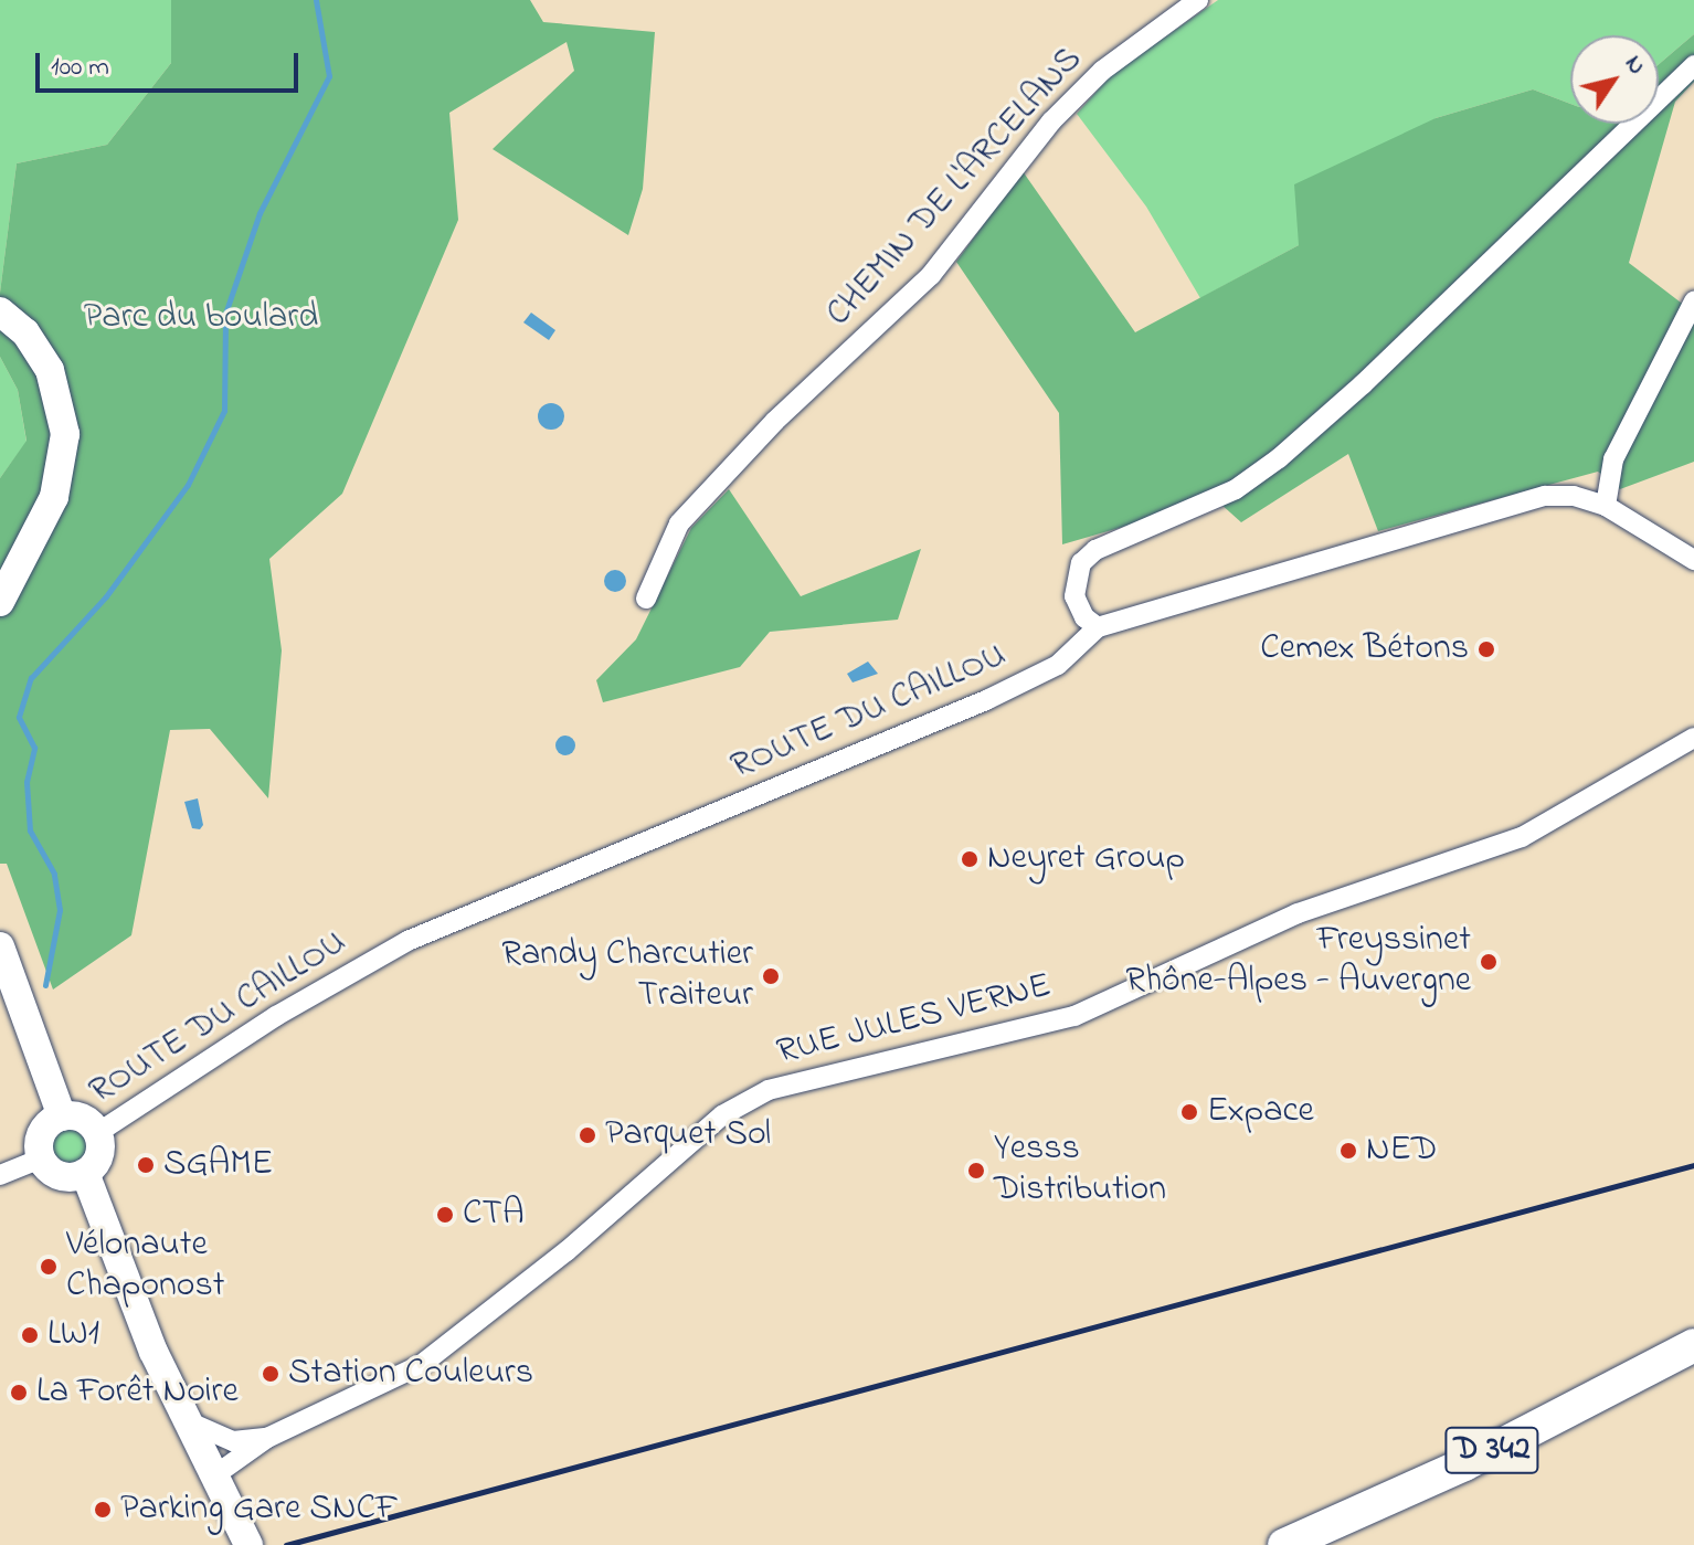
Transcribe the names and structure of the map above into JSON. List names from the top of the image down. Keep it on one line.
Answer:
{"streets":{"main road":["D 342"],"street":["CHEMIN DE L'ARCELANS","ROUTE DU CAILLOU","RUE JULES VERNE"]},"parks":["Parc du boulard"],"places":["Cemex Bétons","Neyret Group","Freyssinet Rhône-Alpes - Auvergne","Randy Charcutier Traiteur","Expace","Parquet Sol","NED","SGAME","Yesss Distribution","CTA","Vélonaute Chaponost","LW1","Station Couleurs","La Forêt Noire","Parking Gare SNCF"],"scale_bar":"100 m","north":"top right"}
